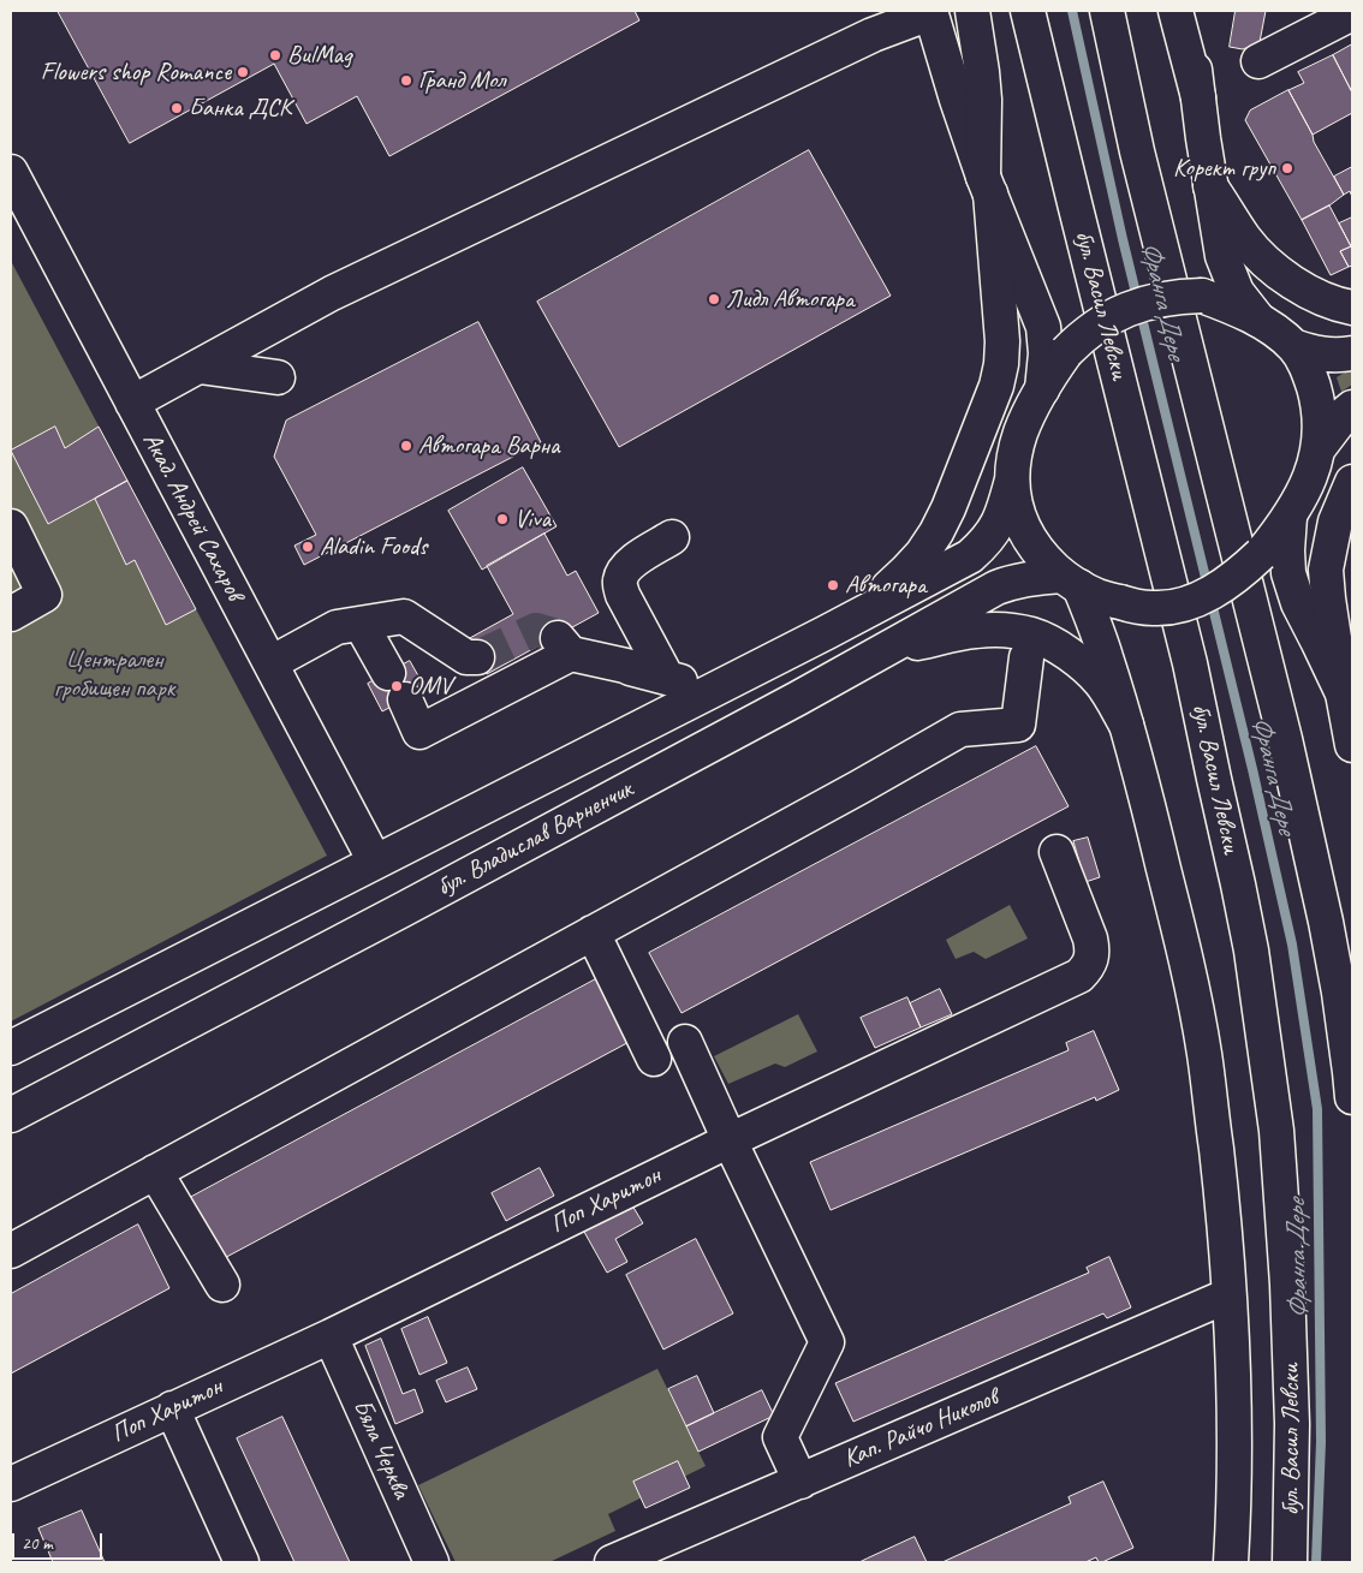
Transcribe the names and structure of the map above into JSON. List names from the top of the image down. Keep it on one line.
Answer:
{"streets":{"main road":["бул. Васил Левски","Акад. Андрей Сахаров","бул. Владислав Варненчик","Поп Харитон","Кап. Райчо Николов","Бяла Черква"]},"crossings":[["Акад. Андрей Сахаров","бул. Владислав Варненчик"],["Поп Харитон","Бяла Черква"]],"water":["Франга Дере"],"parks":["Централен гробищен парк"],"places":["BulMag","Flowers shop Romance","Гранд Мол","Банка ДСК","Корект груп","Лидл Автогара","Автогара Варна","Viva","Aladin Foods","Автогара","OMV"],"scale_bar":"20 m"}
